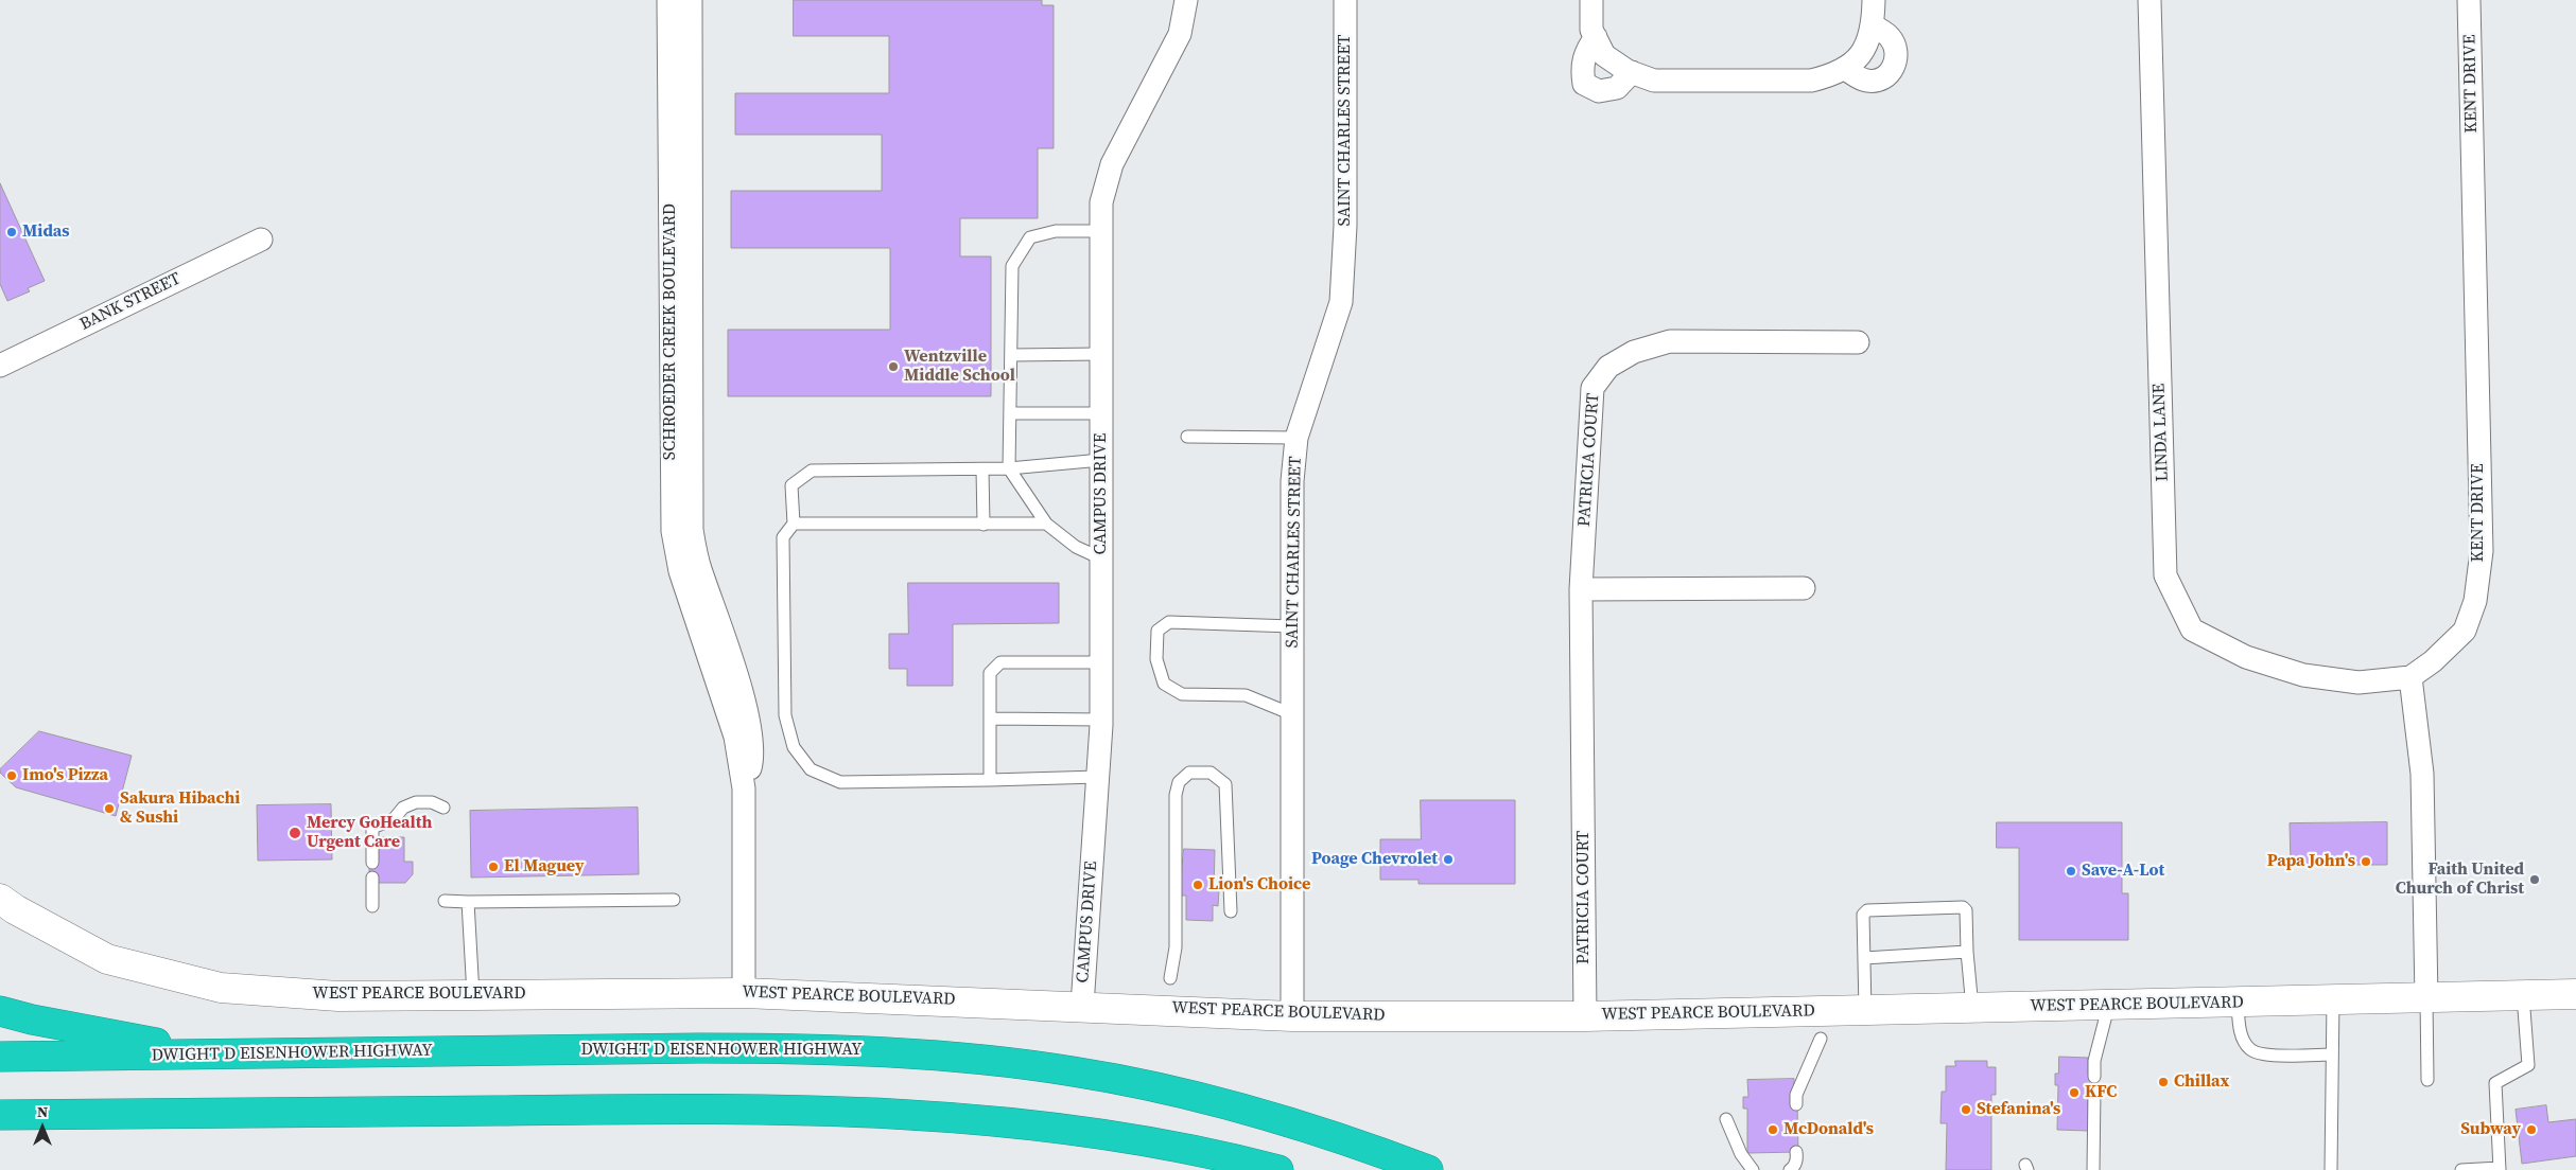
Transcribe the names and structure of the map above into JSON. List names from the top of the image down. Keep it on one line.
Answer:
{"streets":{"highway":["DWIGHT D EISENHOWER HIGHWAY"],"main road":["WEST PEARCE BOULEVARD"],"street":["KENT DRIVE","SAINT CHARLES STREET","BANK STREET","SCHROEDER CREEK BOULEVARD","LINDA LANE","PATRICIA COURT","CAMPUS DRIVE"]},"crossings":[["KENT DRIVE","LINDA LANE"],["SAINT CHARLES STREET","WEST PEARCE BOULEVARD"],["SCHROEDER CREEK BOULEVARD","WEST PEARCE BOULEVARD"],["PATRICIA COURT","WEST PEARCE BOULEVARD"],["CAMPUS DRIVE","WEST PEARCE BOULEVARD"]],"places":["Midas","Wentzville Middle School","Imo's Pizza","Sakura Hibachi & Sushi","Mercy GoHealth Urgent Care","Poage Chevrolet","Papa John's","El Maguey","Save-A-Lot","Faith United Church of Christ","Lion's Choice","Chillax","KFC","Stefanina's","McDonald's","Subway"],"north":"top"}
